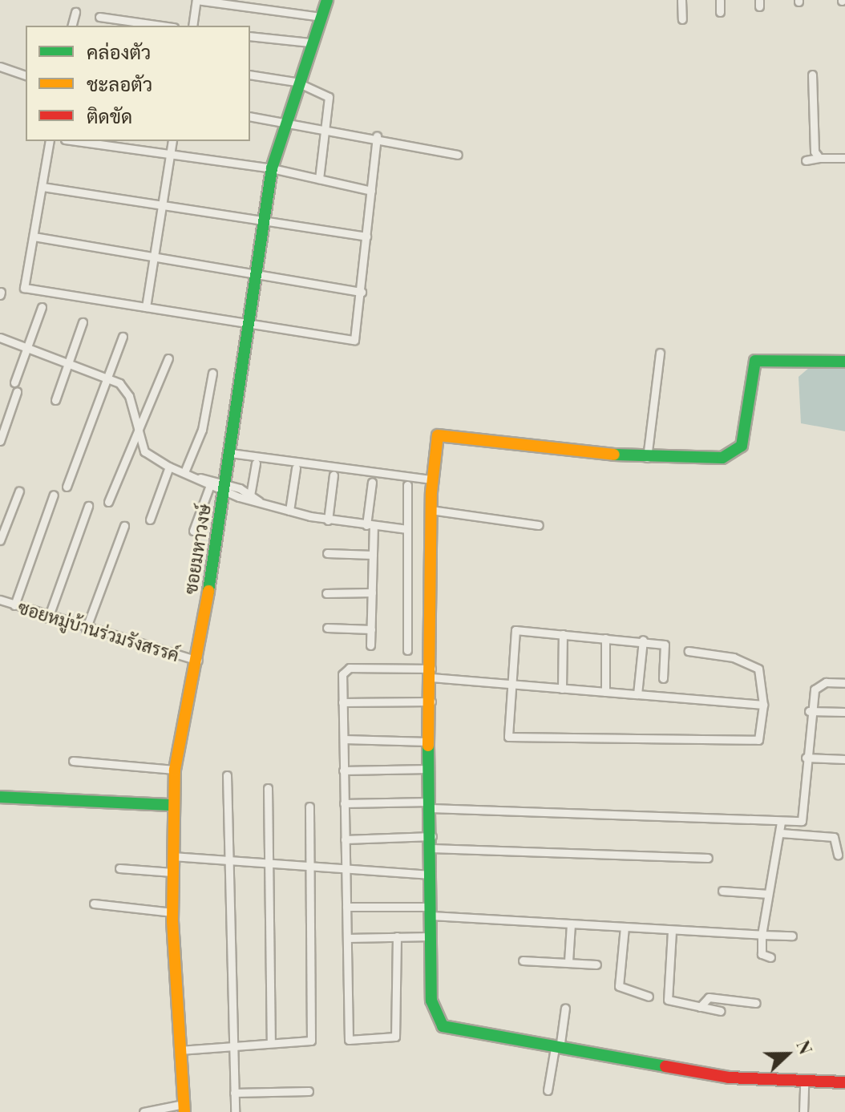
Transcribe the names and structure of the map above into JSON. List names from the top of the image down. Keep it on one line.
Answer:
{"streets":{"street":["ซอยมหาวงษ์","ซอยหมู่บ้านร่วมรังสรรค์"]},"crossings":[["ซอยมหาวงษ์","ซอยหมู่บ้านร่วมรังสรรค์"]],"legend":["คล่องตัว","ชะลอตัว","ติดขัด"],"north":"right"}
